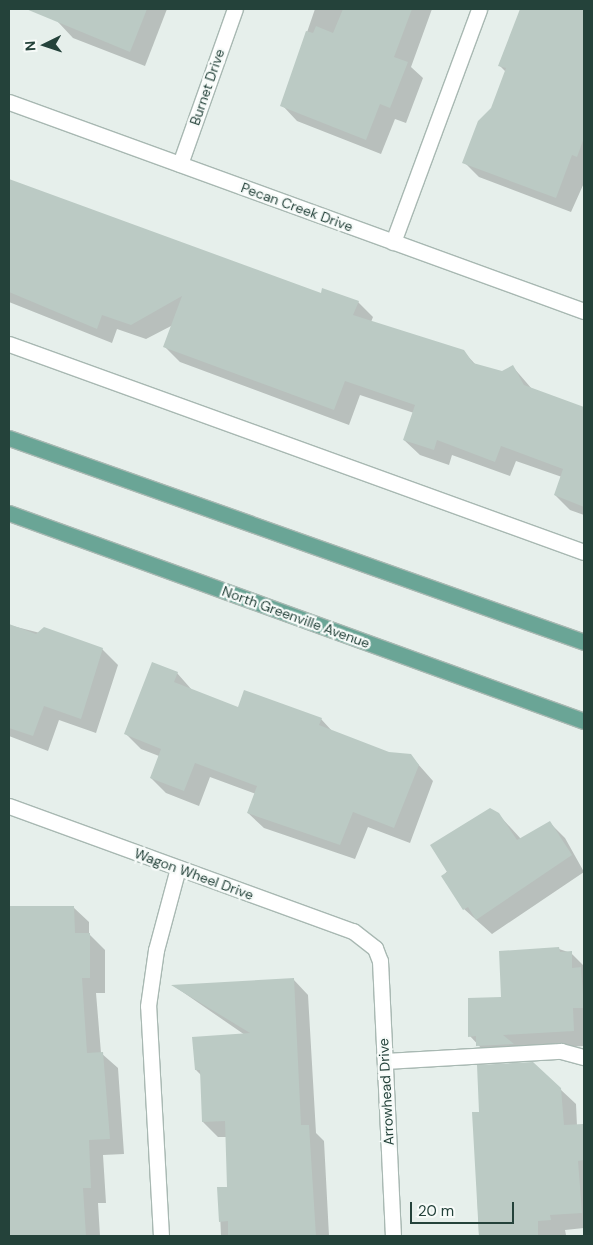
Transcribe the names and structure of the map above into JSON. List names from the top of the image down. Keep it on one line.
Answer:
{"streets":{"main road":["North Greenville Avenue"],"street":["Burnet Drive","Pecan Creek Drive","Wagon Wheel Drive","Arrowhead Drive"]},"crossings":[["Burnet Drive","Pecan Creek Drive"],["Wagon Wheel Drive","Arrowhead Drive"]],"scale_bar":"20 m","north":"left"}
